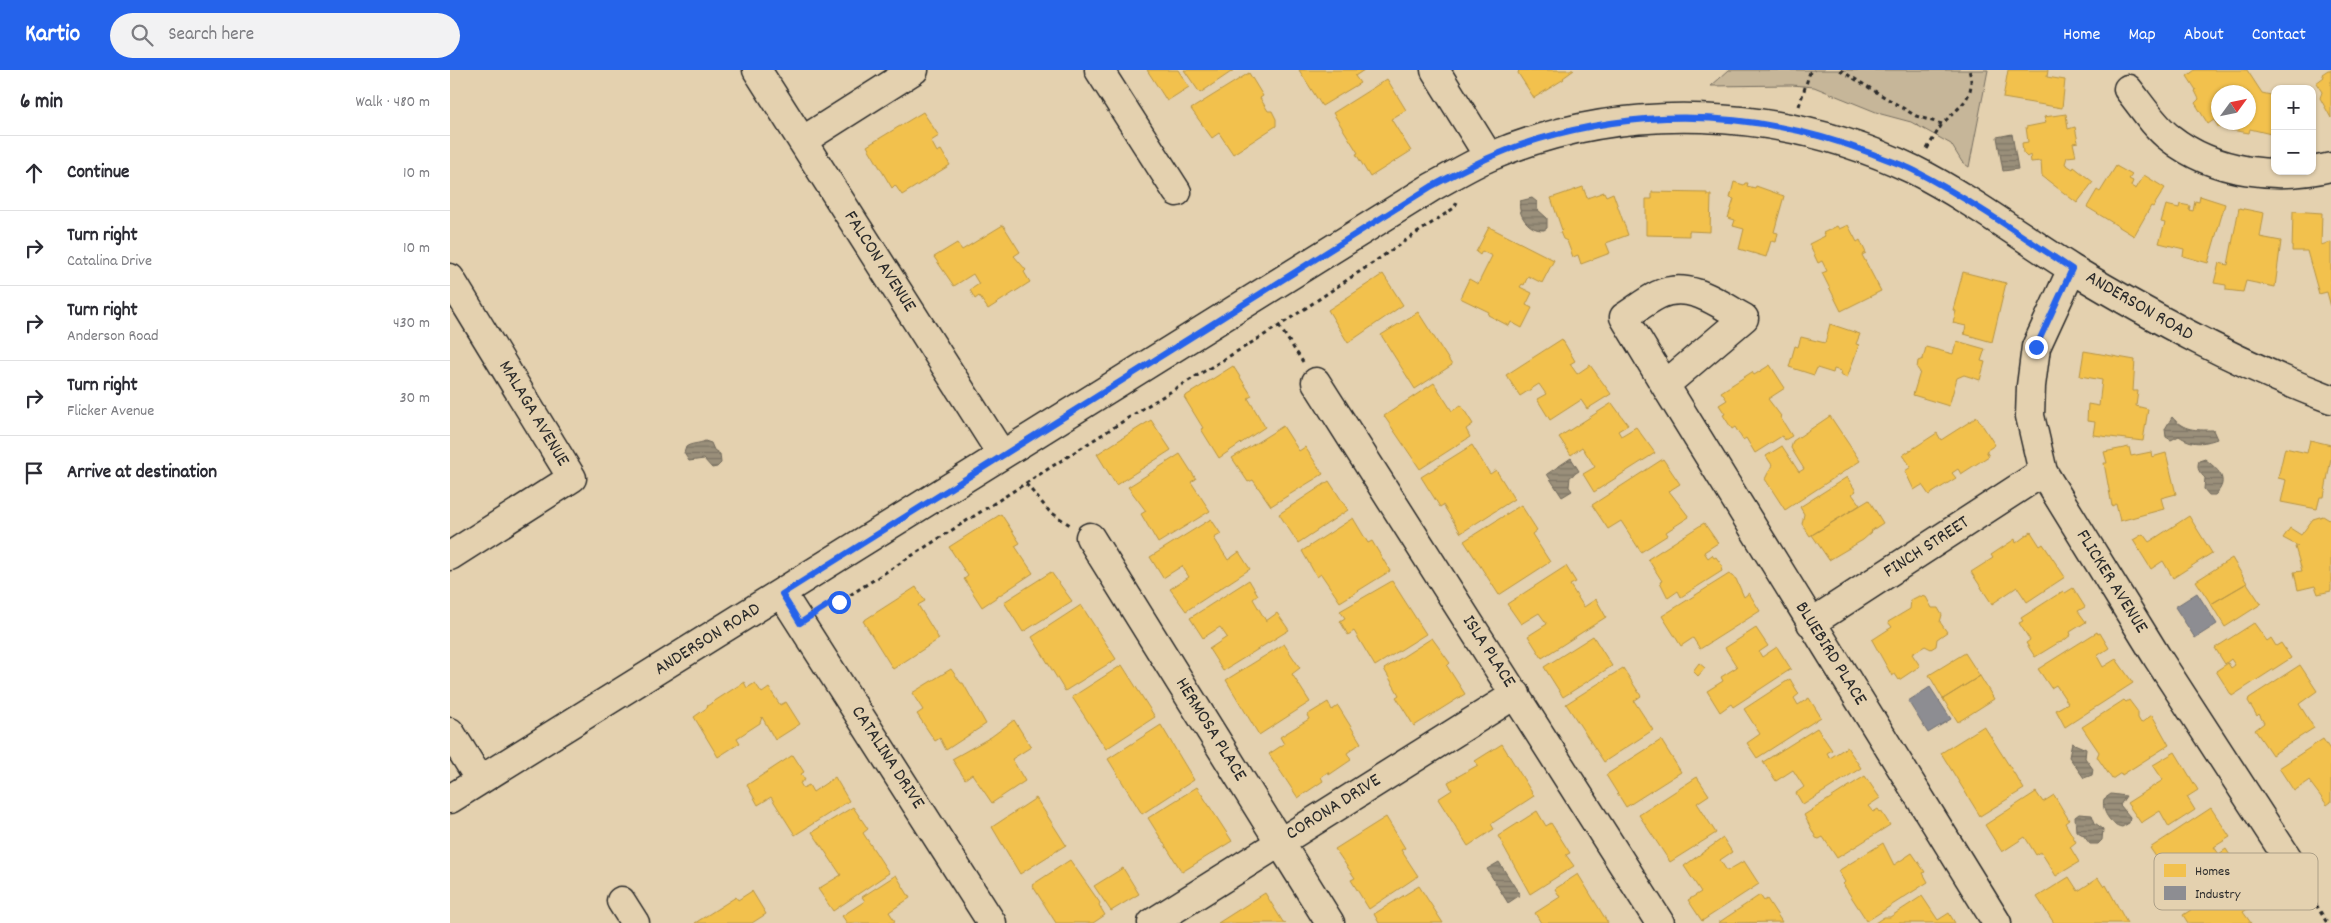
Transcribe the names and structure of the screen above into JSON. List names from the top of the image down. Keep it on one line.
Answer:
{"streets":{"street":["FALCON AVENUE","ANDERSON ROAD","MALAGA AVENUE","FINCH STREET","FLICKER AVENUE","ISLA PLACE","BLUEBIRD PLACE","HERMOSA PLACE","CATALINA DRIVE","CORONA DRIVE"]},"crossings":[["FALCON AVENUE","ANDERSON ROAD"],["ANDERSON ROAD","FLICKER AVENUE"],["ANDERSON ROAD","CATALINA DRIVE"],["FINCH STREET","FLICKER AVENUE"],["FINCH STREET","BLUEBIRD PLACE"],["ISLA PLACE","CORONA DRIVE"],["HERMOSA PLACE","CORONA DRIVE"]],"legend":["Homes","Industry"],"north":"top right","page":{"header":"Kartio","search":"Search here","nav":["Home","Map","About","Contact"],"heading":["6 min","Walk · 480 m"],"map_buttons":["+","−"],"list":[["Continue","10 m"],["Turn right","Catalina Drive","10 m"],["Turn right","Anderson Road","430 m"],["Turn right","Flicker Avenue","30 m"],"Arrive at destination"]}}
